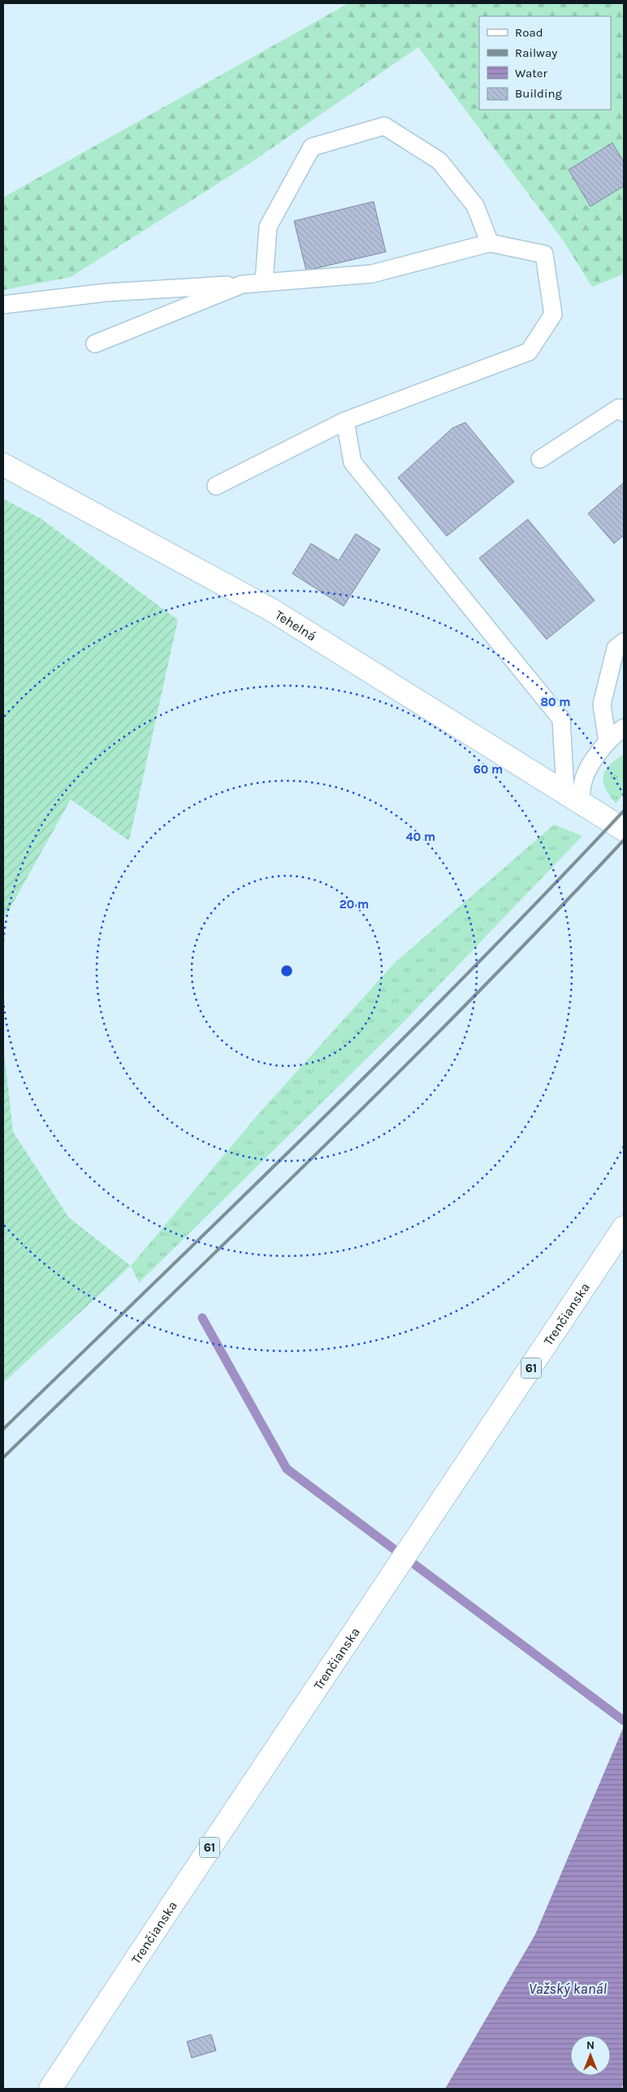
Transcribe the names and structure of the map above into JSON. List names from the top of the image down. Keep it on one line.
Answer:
{"streets":{"main road":["Tehelná","Trenčianska","61"]},"water":["Važský kanál"],"legend":["Road","Railway","Water","Building"],"north":"top","rings":["80 m","60 m","40 m","20 m"]}
